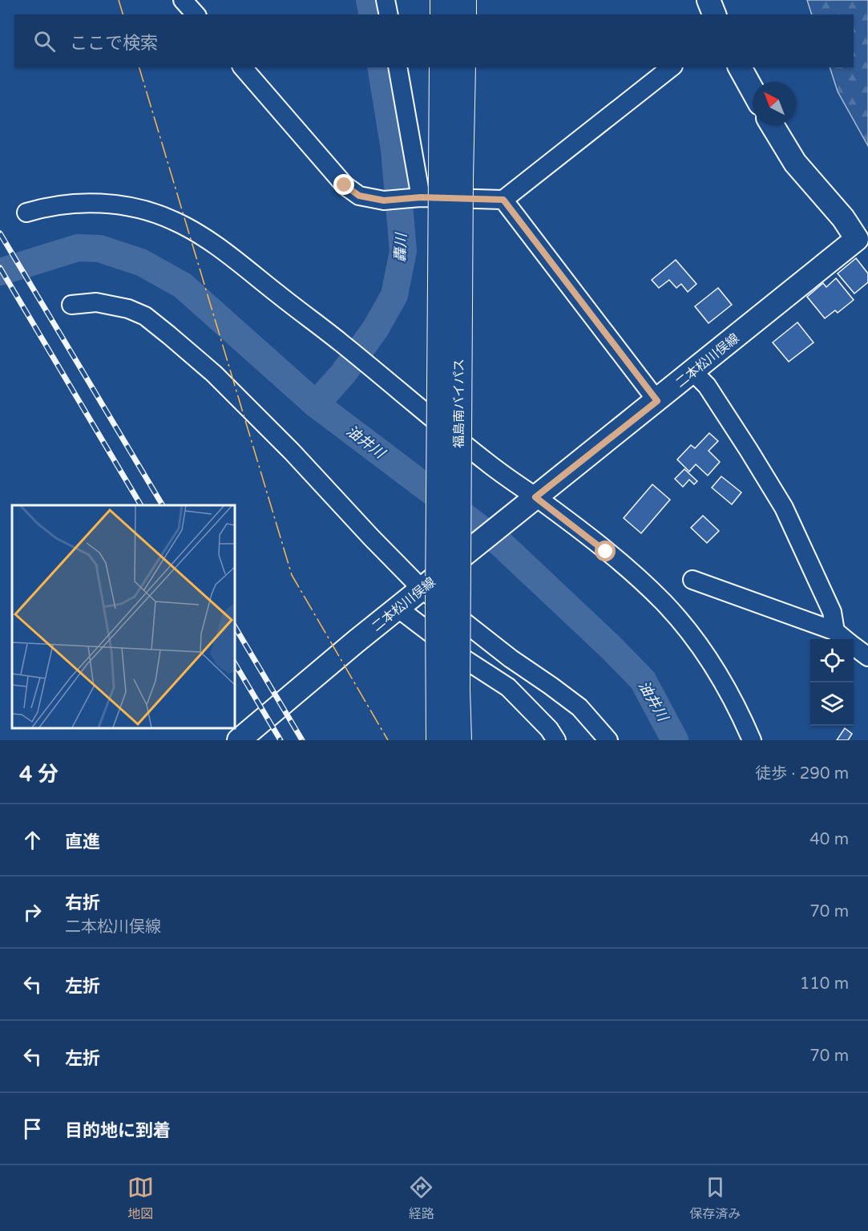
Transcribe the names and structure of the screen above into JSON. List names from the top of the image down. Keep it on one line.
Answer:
{"streets":{"highway":["福島南バイパス"],"main road":["二本松川俣線"]},"water":["轟川","油井川"],"north":"top left","page":{"search":"ここで検索","heading":["4 分","徒歩 · 290 m"],"list":[["直進","40 m"],["右折","二本松川俣線","70 m"],["左折","110 m"],["左折","70 m"],"目的地に到着"],"nav":["地図","経路","保存済み"]}}
